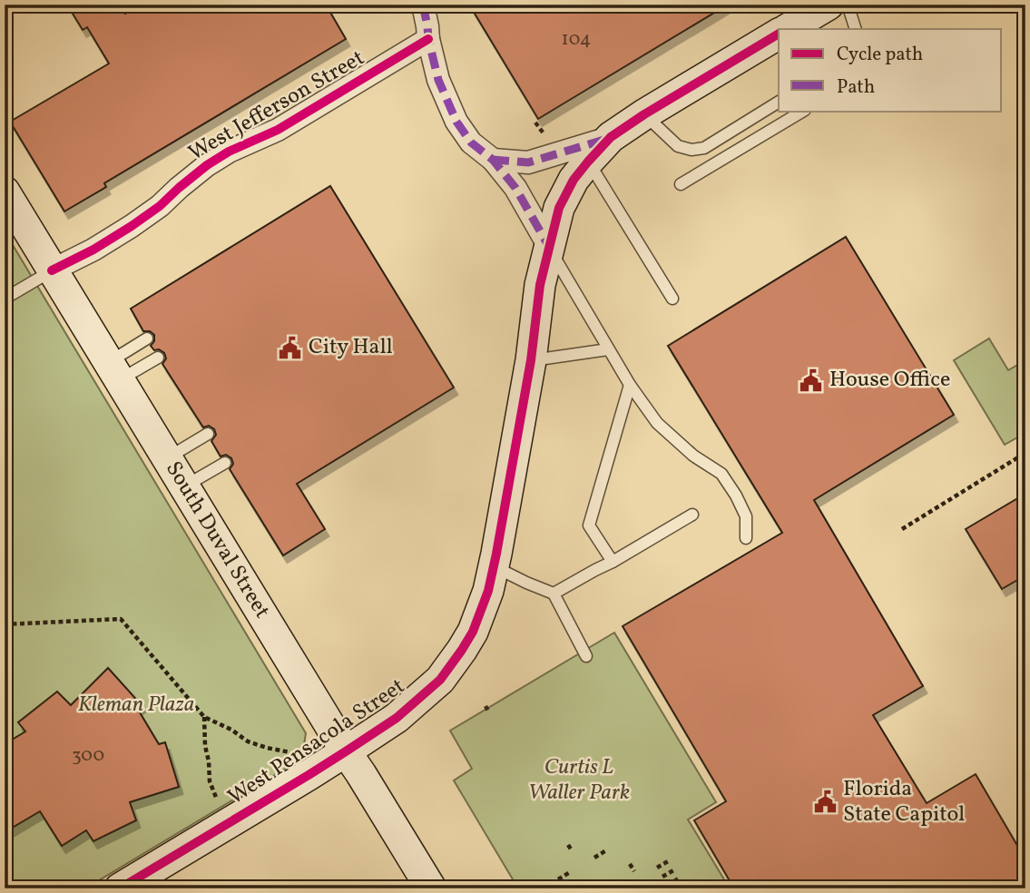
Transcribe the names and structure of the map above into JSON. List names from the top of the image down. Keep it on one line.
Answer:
{"streets":{"main road":["South Duval Street","West Pensacola Street"],"street":["West Jefferson Street"]},"crossings":[["West Jefferson Street","South Duval Street"],["South Duval Street","West Pensacola Street"]],"parks":["Kleman Plaza","Curtis L Waller Park"],"places":{"public building":["City Hall","House Office","Florida State Capitol"]},"house_numbers":["104","300"],"legend":["Cycle path","Path"]}
